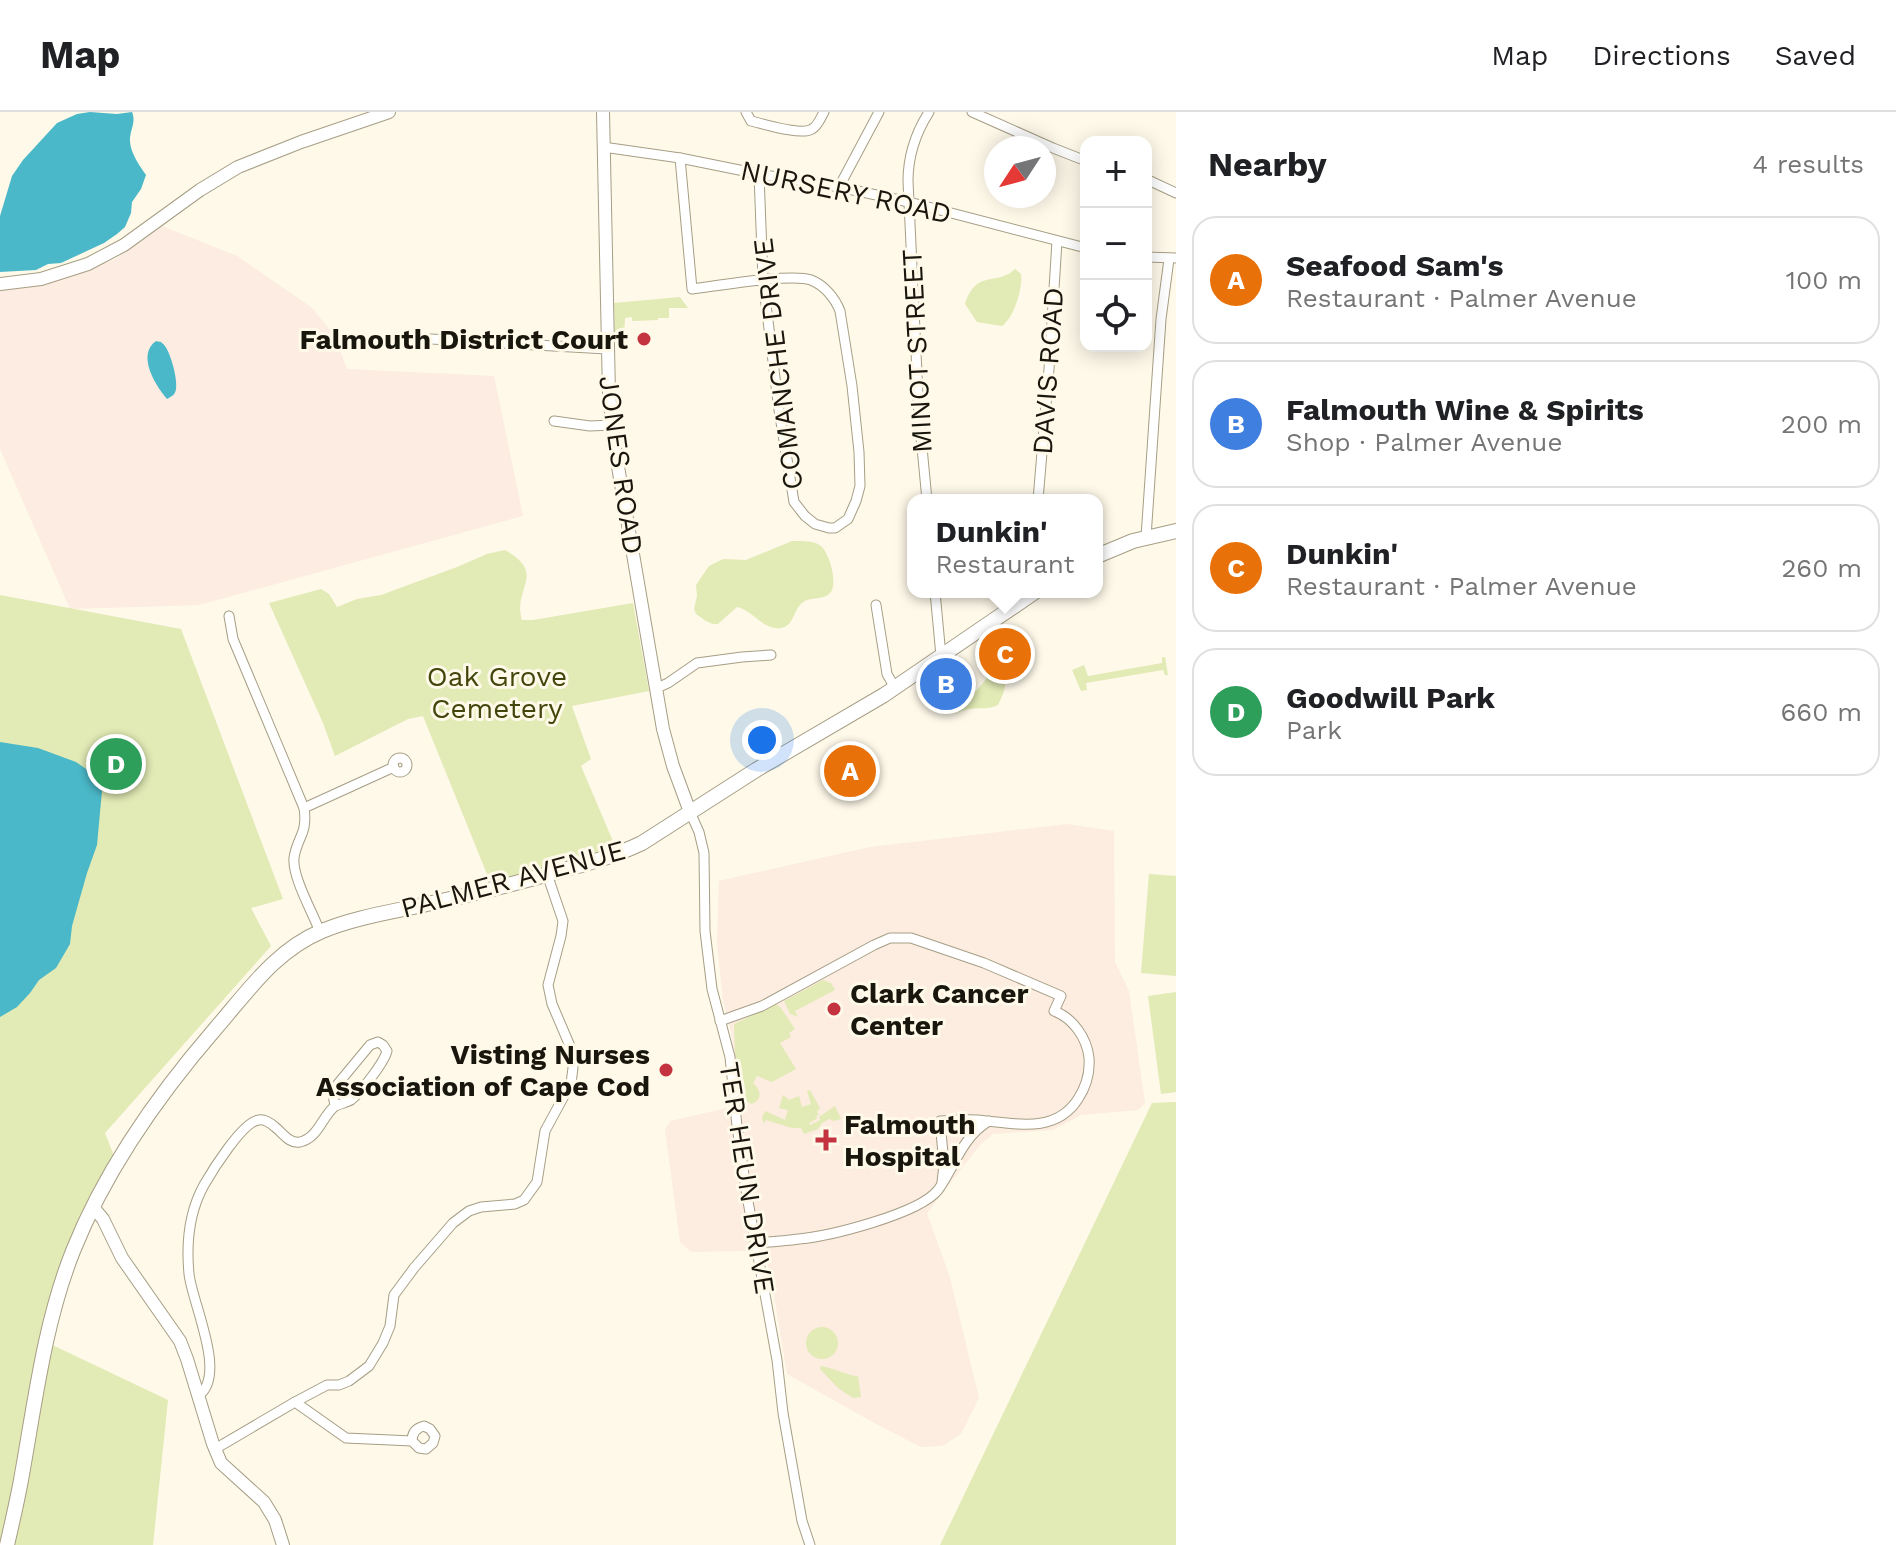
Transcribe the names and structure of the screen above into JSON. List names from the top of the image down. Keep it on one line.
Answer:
{"streets":{"highway":["PALMER AVENUE"],"main road":["JONES ROAD"],"street":["NURSERY ROAD","MINOT STREET","COMANCHE DRIVE","DAVIS ROAD","TER HEUN DRIVE"]},"crossings":[["NURSERY ROAD","MINOT STREET"],["NURSERY ROAD","COMANCHE DRIVE"],["NURSERY ROAD","DAVIS ROAD"],["NURSERY ROAD","JONES ROAD"],["JONES ROAD","PALMER AVENUE"],["JONES ROAD","TER HEUN DRIVE"],["PALMER AVENUE","TER HEUN DRIVE"]],"parks":["Oak Grove Cemetery"],"places":{"other":["Falmouth District Court","Clark Cancer Center","Visting Nurses Association of Cape Cod"],"health":["Falmouth Hospital"]},"north":"bottom left","page":{"header":"Map","nav":["Map","Directions","Saved"],"heading":["Nearby","4 results"],"map_buttons":["+","−"],"list":[{"mark":"A","name":"Seafood Sam's","note":"Restaurant · Palmer Avenue","value":"100 m"},{"mark":"B","name":"Falmouth Wine & Spirits","note":"Shop · Palmer Avenue","value":"200 m"},{"mark":"C","name":"Dunkin'","note":"Restaurant · Palmer Avenue","value":"260 m"},{"mark":"D","name":"Goodwill Park","note":"Park","value":"660 m"}],"popup":["Dunkin'","Restaurant"],"pins":["C","B","D","A"]}}
